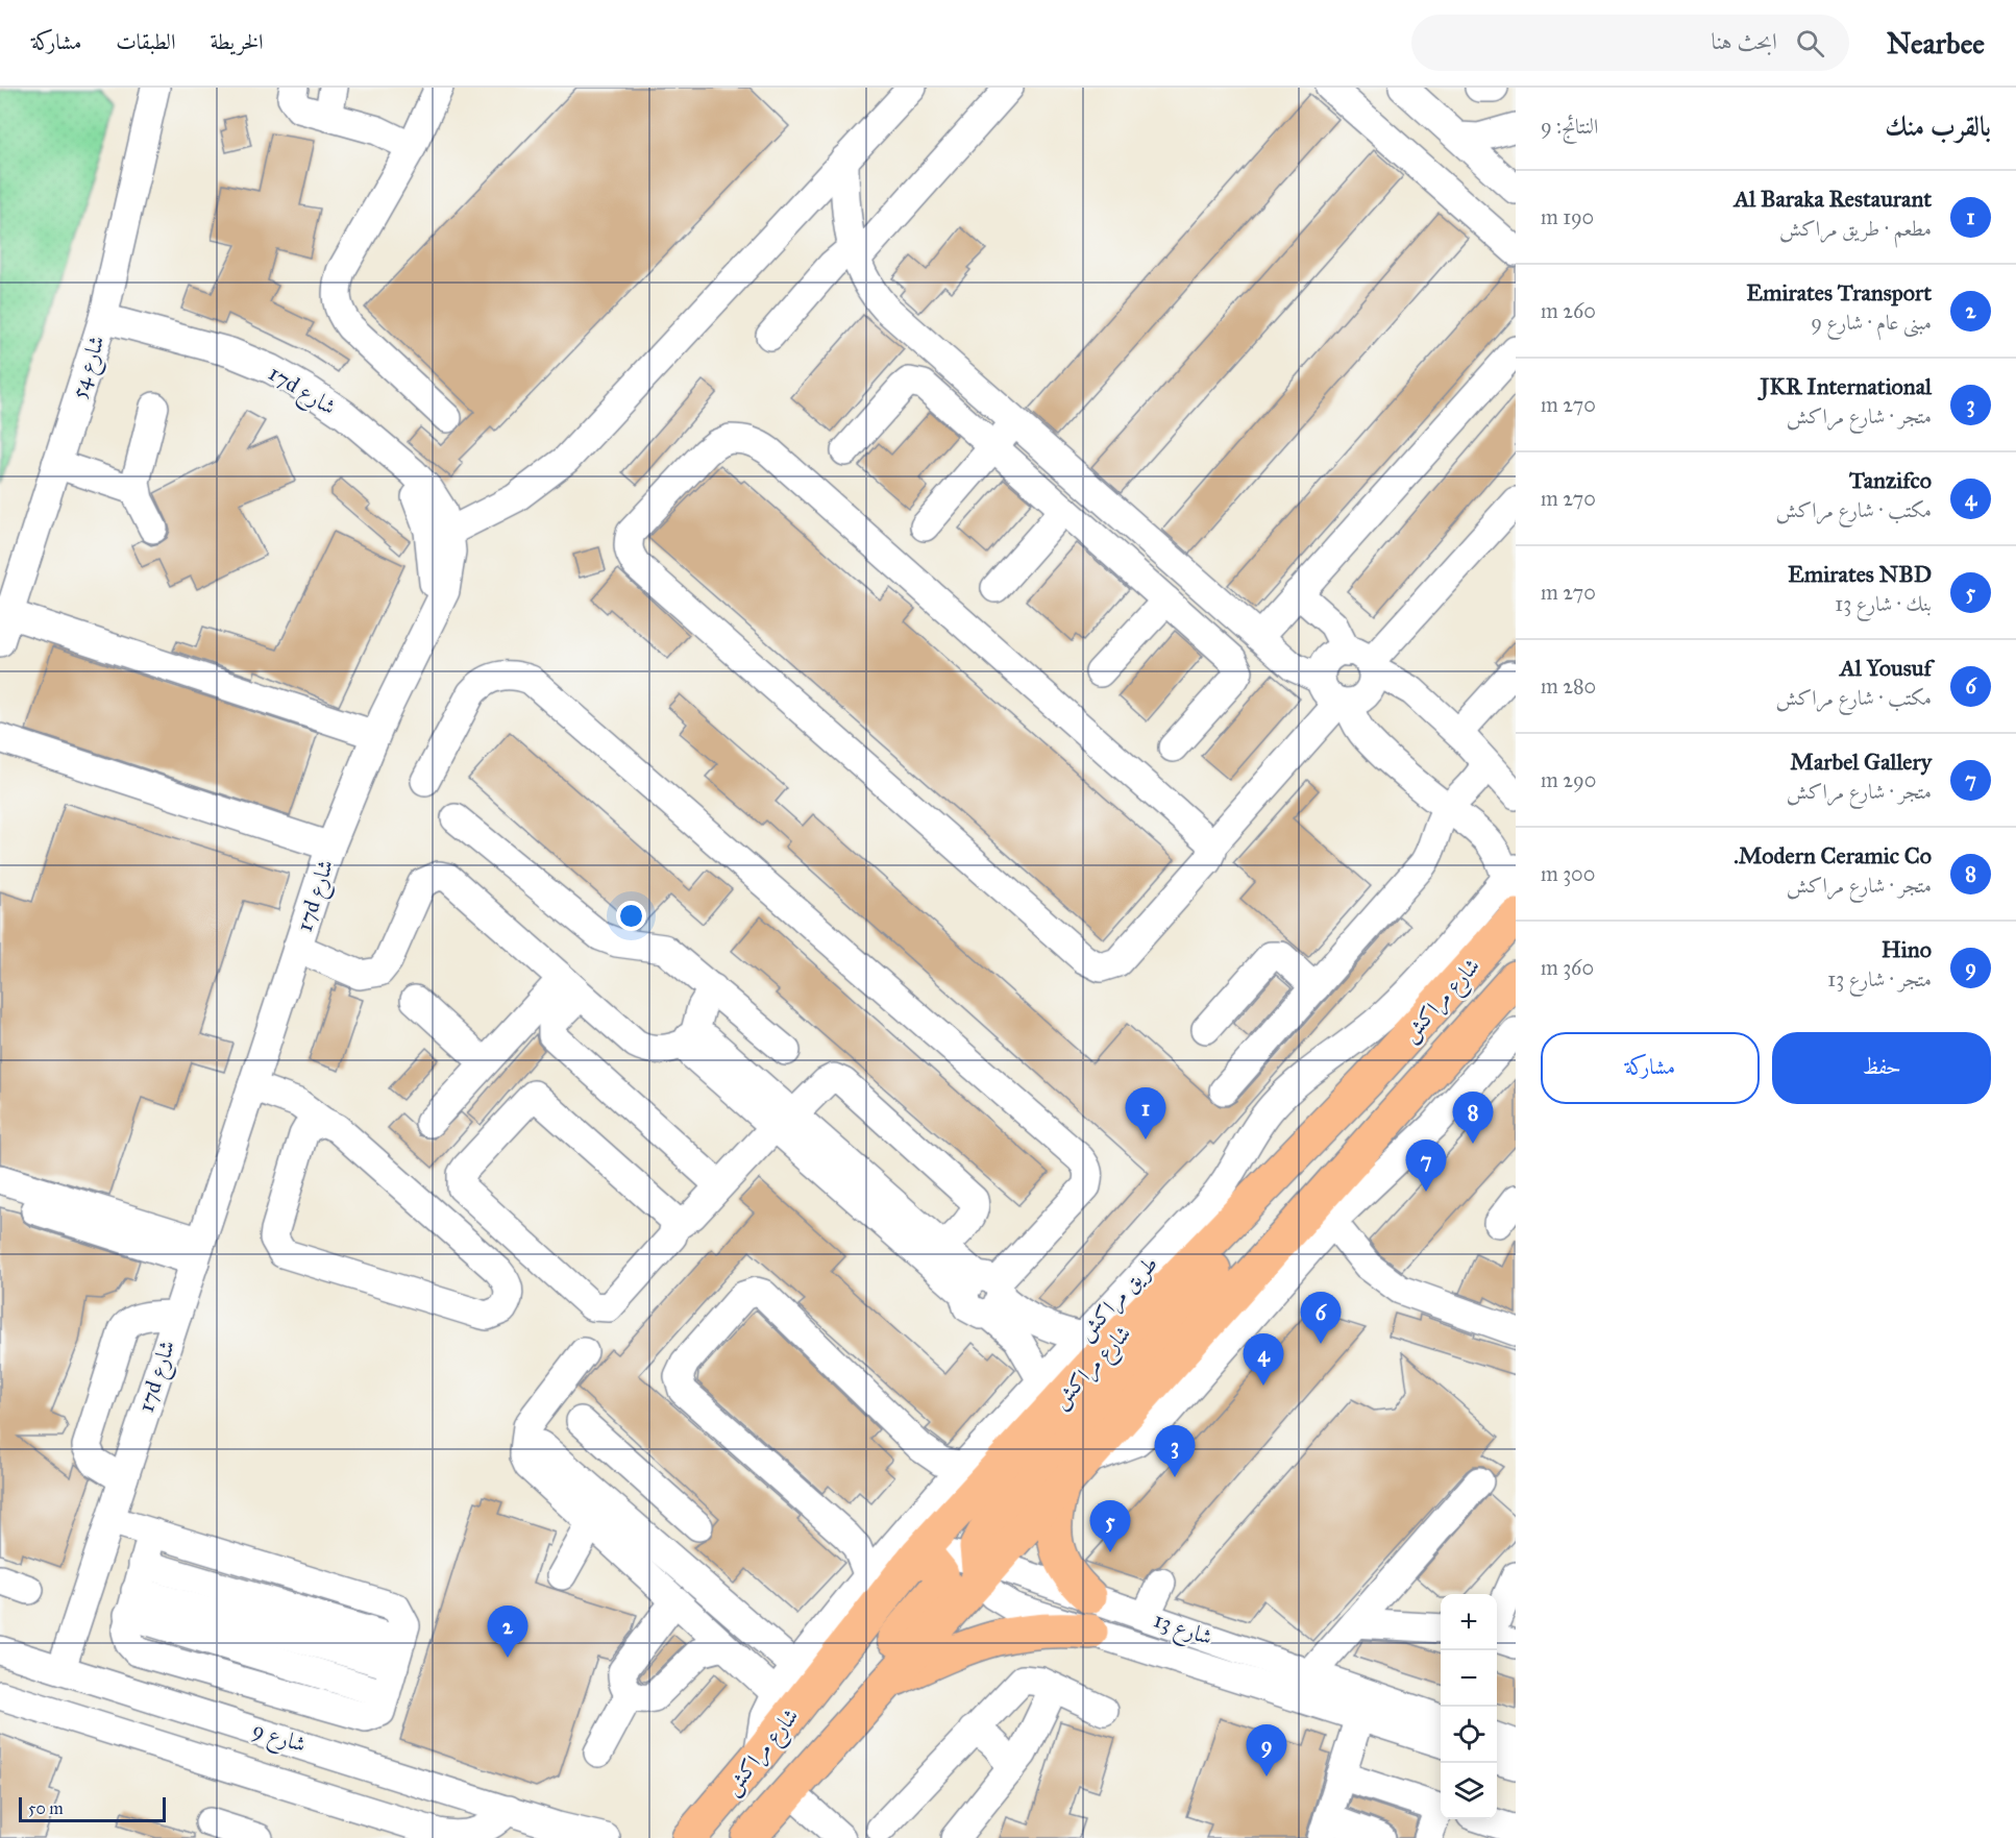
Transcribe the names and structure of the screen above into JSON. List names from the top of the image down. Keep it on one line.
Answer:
{"streets":{"main road":["شارع مراكش"],"street":["شارع 54","17d شارع","طريق مراكش","شارع 13","شارع 9"]},"crossings":[["شارع 54","17d شارع"],["17d شارع","شارع 9"],["شارع مراكش","طريق مراكش"],["شارع مراكش","شارع 13"]],"scale_bar":"50 m","page":{"header":"Nearbee","search":"ابحث هنا","nav":["الخريطة","الطبقات","مشاركة"],"heading":["بالقرب منك","النتائج: 9"],"list":[{"mark":"1","name":"Al Baraka Restaurant","note":"مطعم · طريق مراكش","value":"190 m"},{"mark":"2","name":"Emirates Transport","note":"مبنى عام · شارع 9","value":"260 m"},{"mark":"3","name":"JKR International","note":"متجر · شارع مراكش","value":"270 m"},{"mark":"4","name":"Tanzifco","note":"مكتب · شارع مراكش","value":"270 m"},{"mark":"5","name":"Emirates NBD","note":"بنك · شارع 13","value":"270 m"},{"mark":"6","name":"Al Yousuf","note":"مكتب · شارع مراكش","value":"280 m"},{"mark":"7","name":"Marbel Gallery","note":"متجر · شارع مراكش","value":"290 m"},{"mark":"8","name":"Modern Ceramic Co.","note":"متجر · شارع مراكش","value":"300 m"},{"mark":"9","name":"Hino","note":"متجر · شارع 13","value":"360 m"}],"buttons":["حفظ","مشاركة"],"pins":["1","8","7","6","4","3","5","2","9"],"map_buttons":["+","−"],"scale":"50 m"}}
